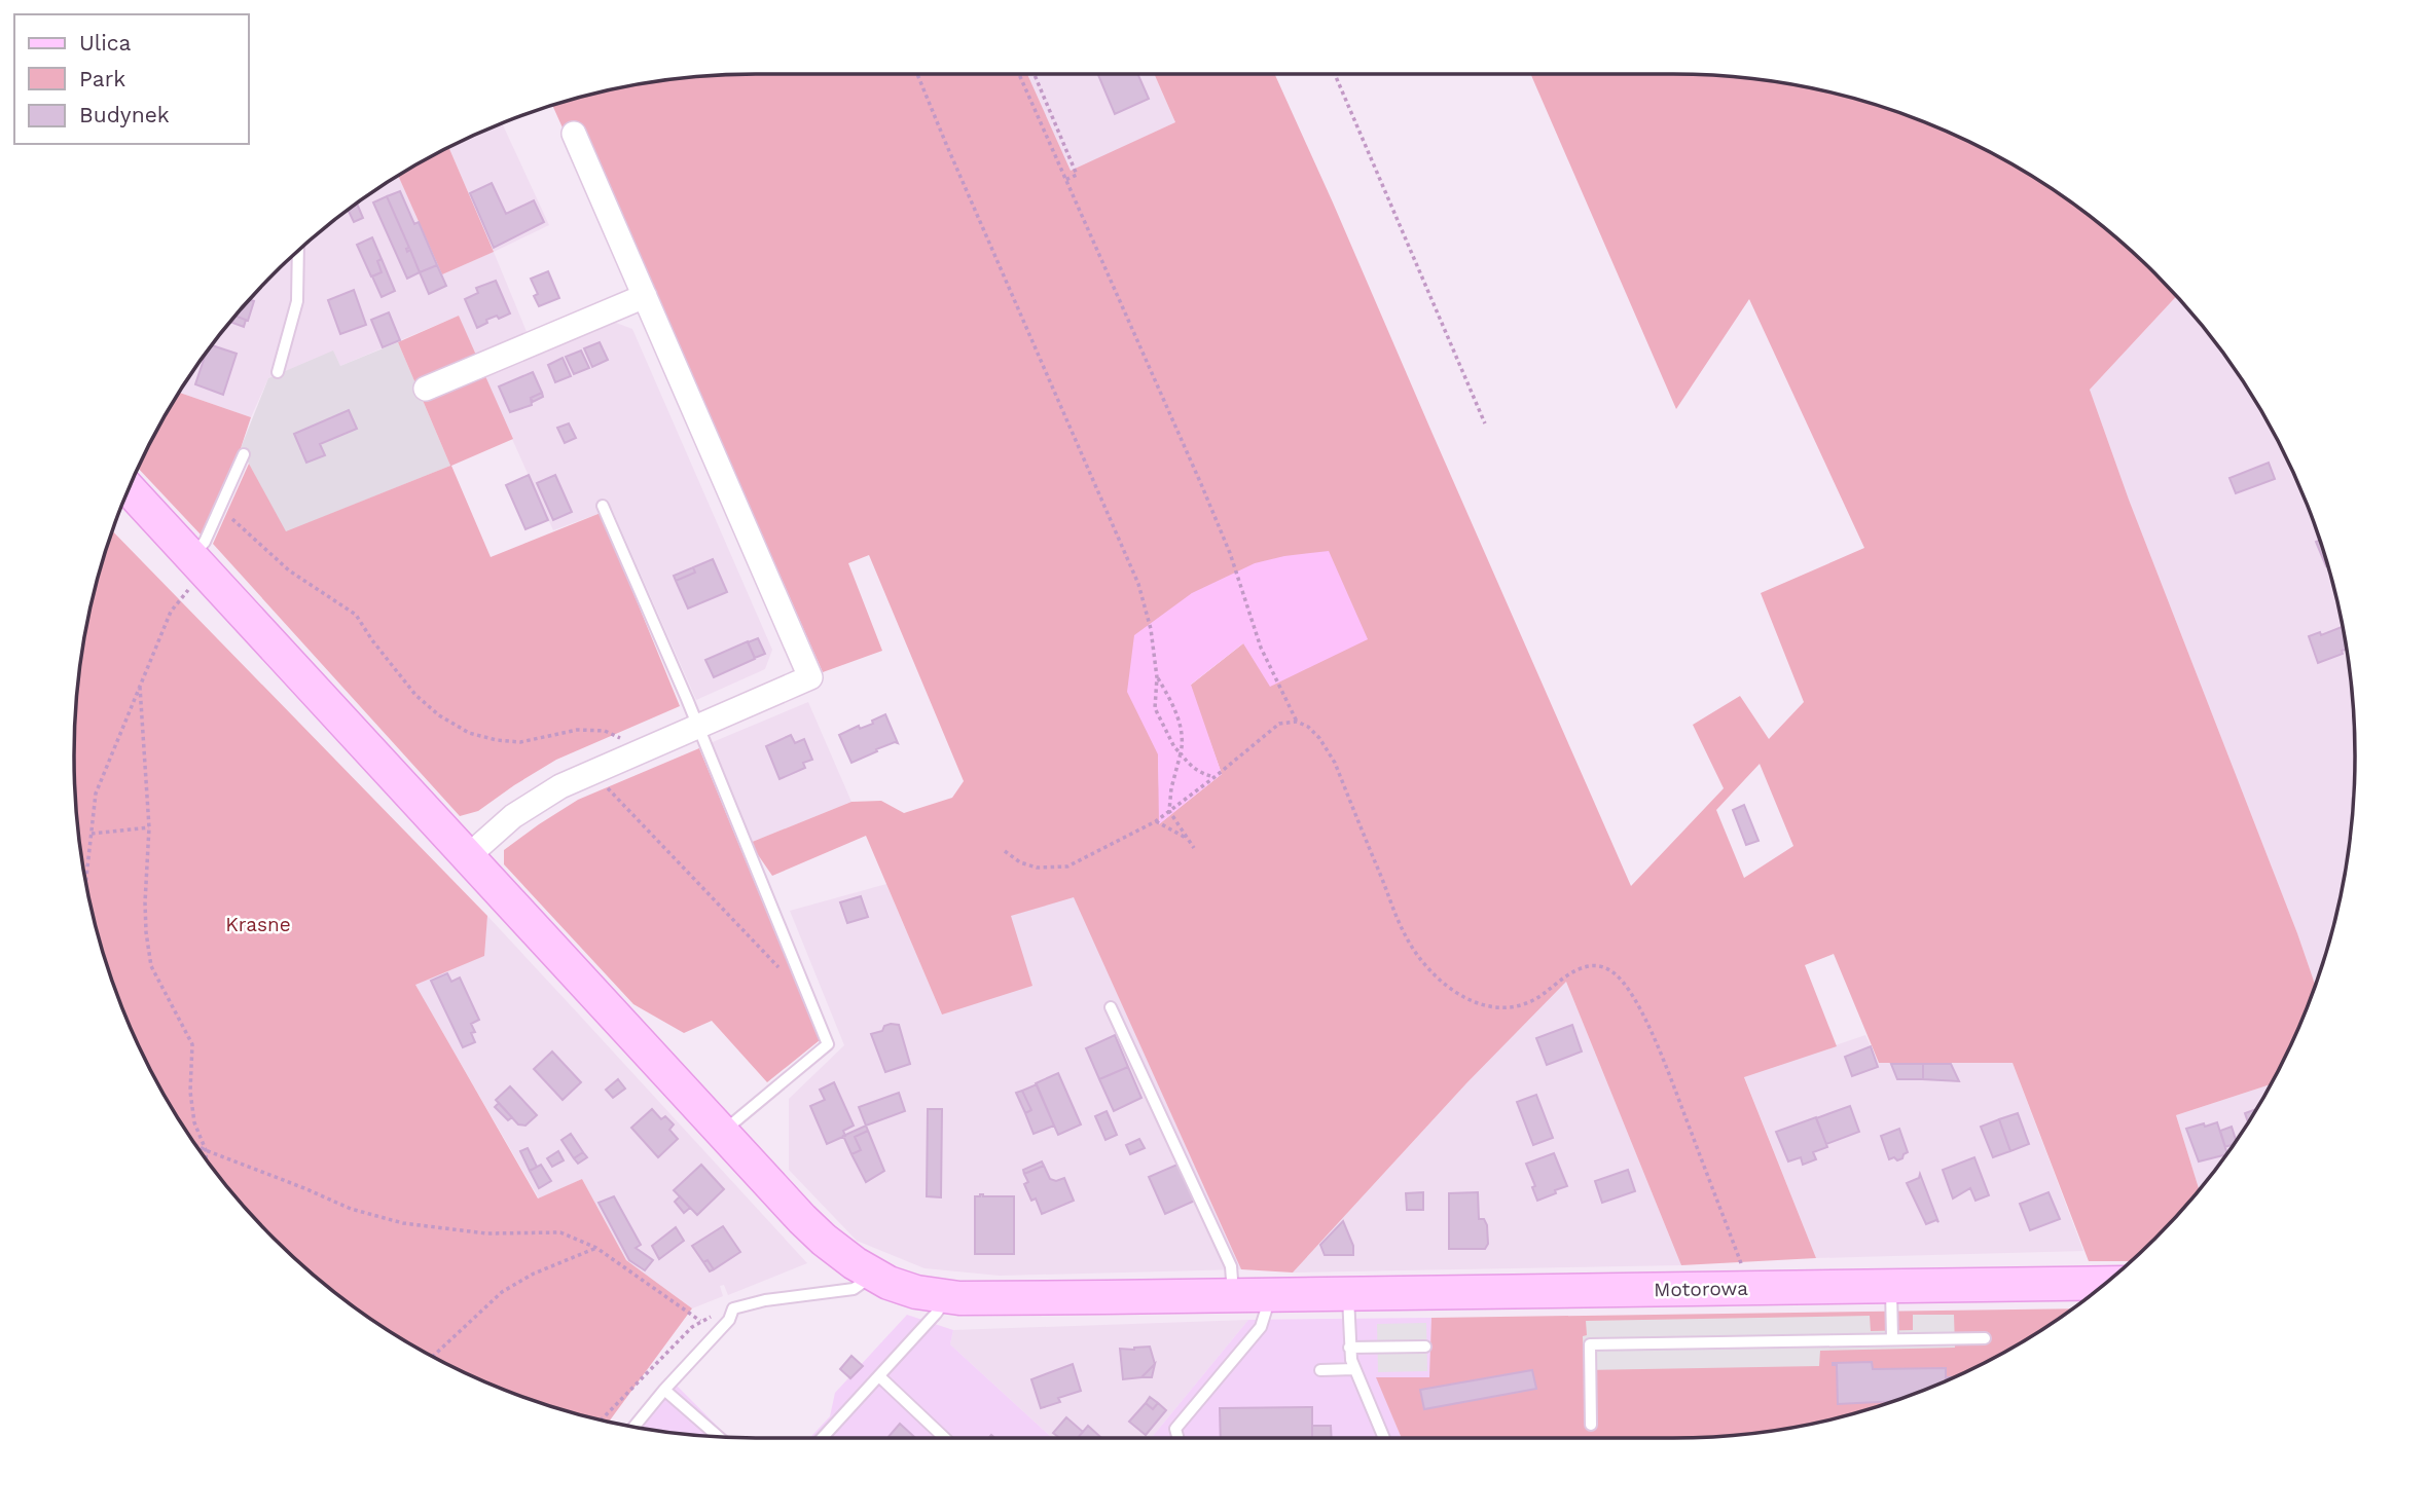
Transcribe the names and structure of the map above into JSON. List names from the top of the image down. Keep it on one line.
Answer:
{"streets":{"street":["Motorowa"]},"parks":["Krasne"],"legend":["Ulica","Park","Budynek"]}
